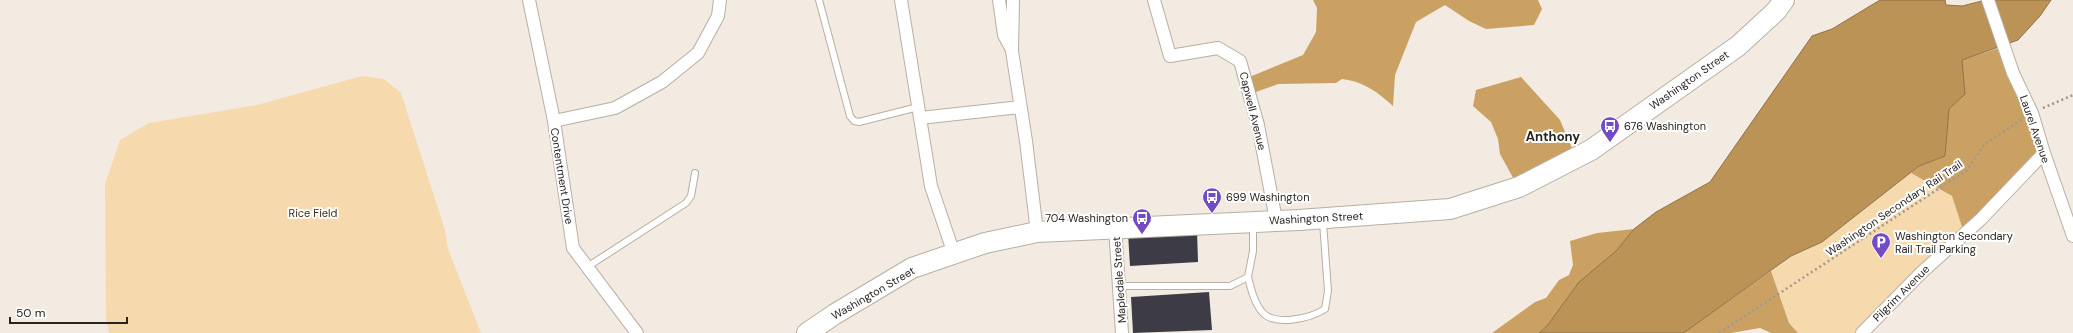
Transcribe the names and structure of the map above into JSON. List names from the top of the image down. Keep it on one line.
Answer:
{"streets":{"main road":["Washington Street"],"street":["Capwell Avenue","Laurel Avenue","Contentment Drive","Mapledale Street","Pilgrim Avenue"],"path":["Washington Secondary Rail Trail"]},"crossings":[["Washington Street","Capwell Avenue"],["Washington Street","Mapledale Street"],["Laurel Avenue","Washington Secondary Rail Trail"],["Laurel Avenue","Pilgrim Avenue"]],"districts":["Anthony"],"parks":["Rice Field"],"places":{"bus stop":["676 Washington","699 Washington","704 Washington"],"parking":["Washington Secondary Rail Trail Parking"]},"scale_bar":"50 m"}
